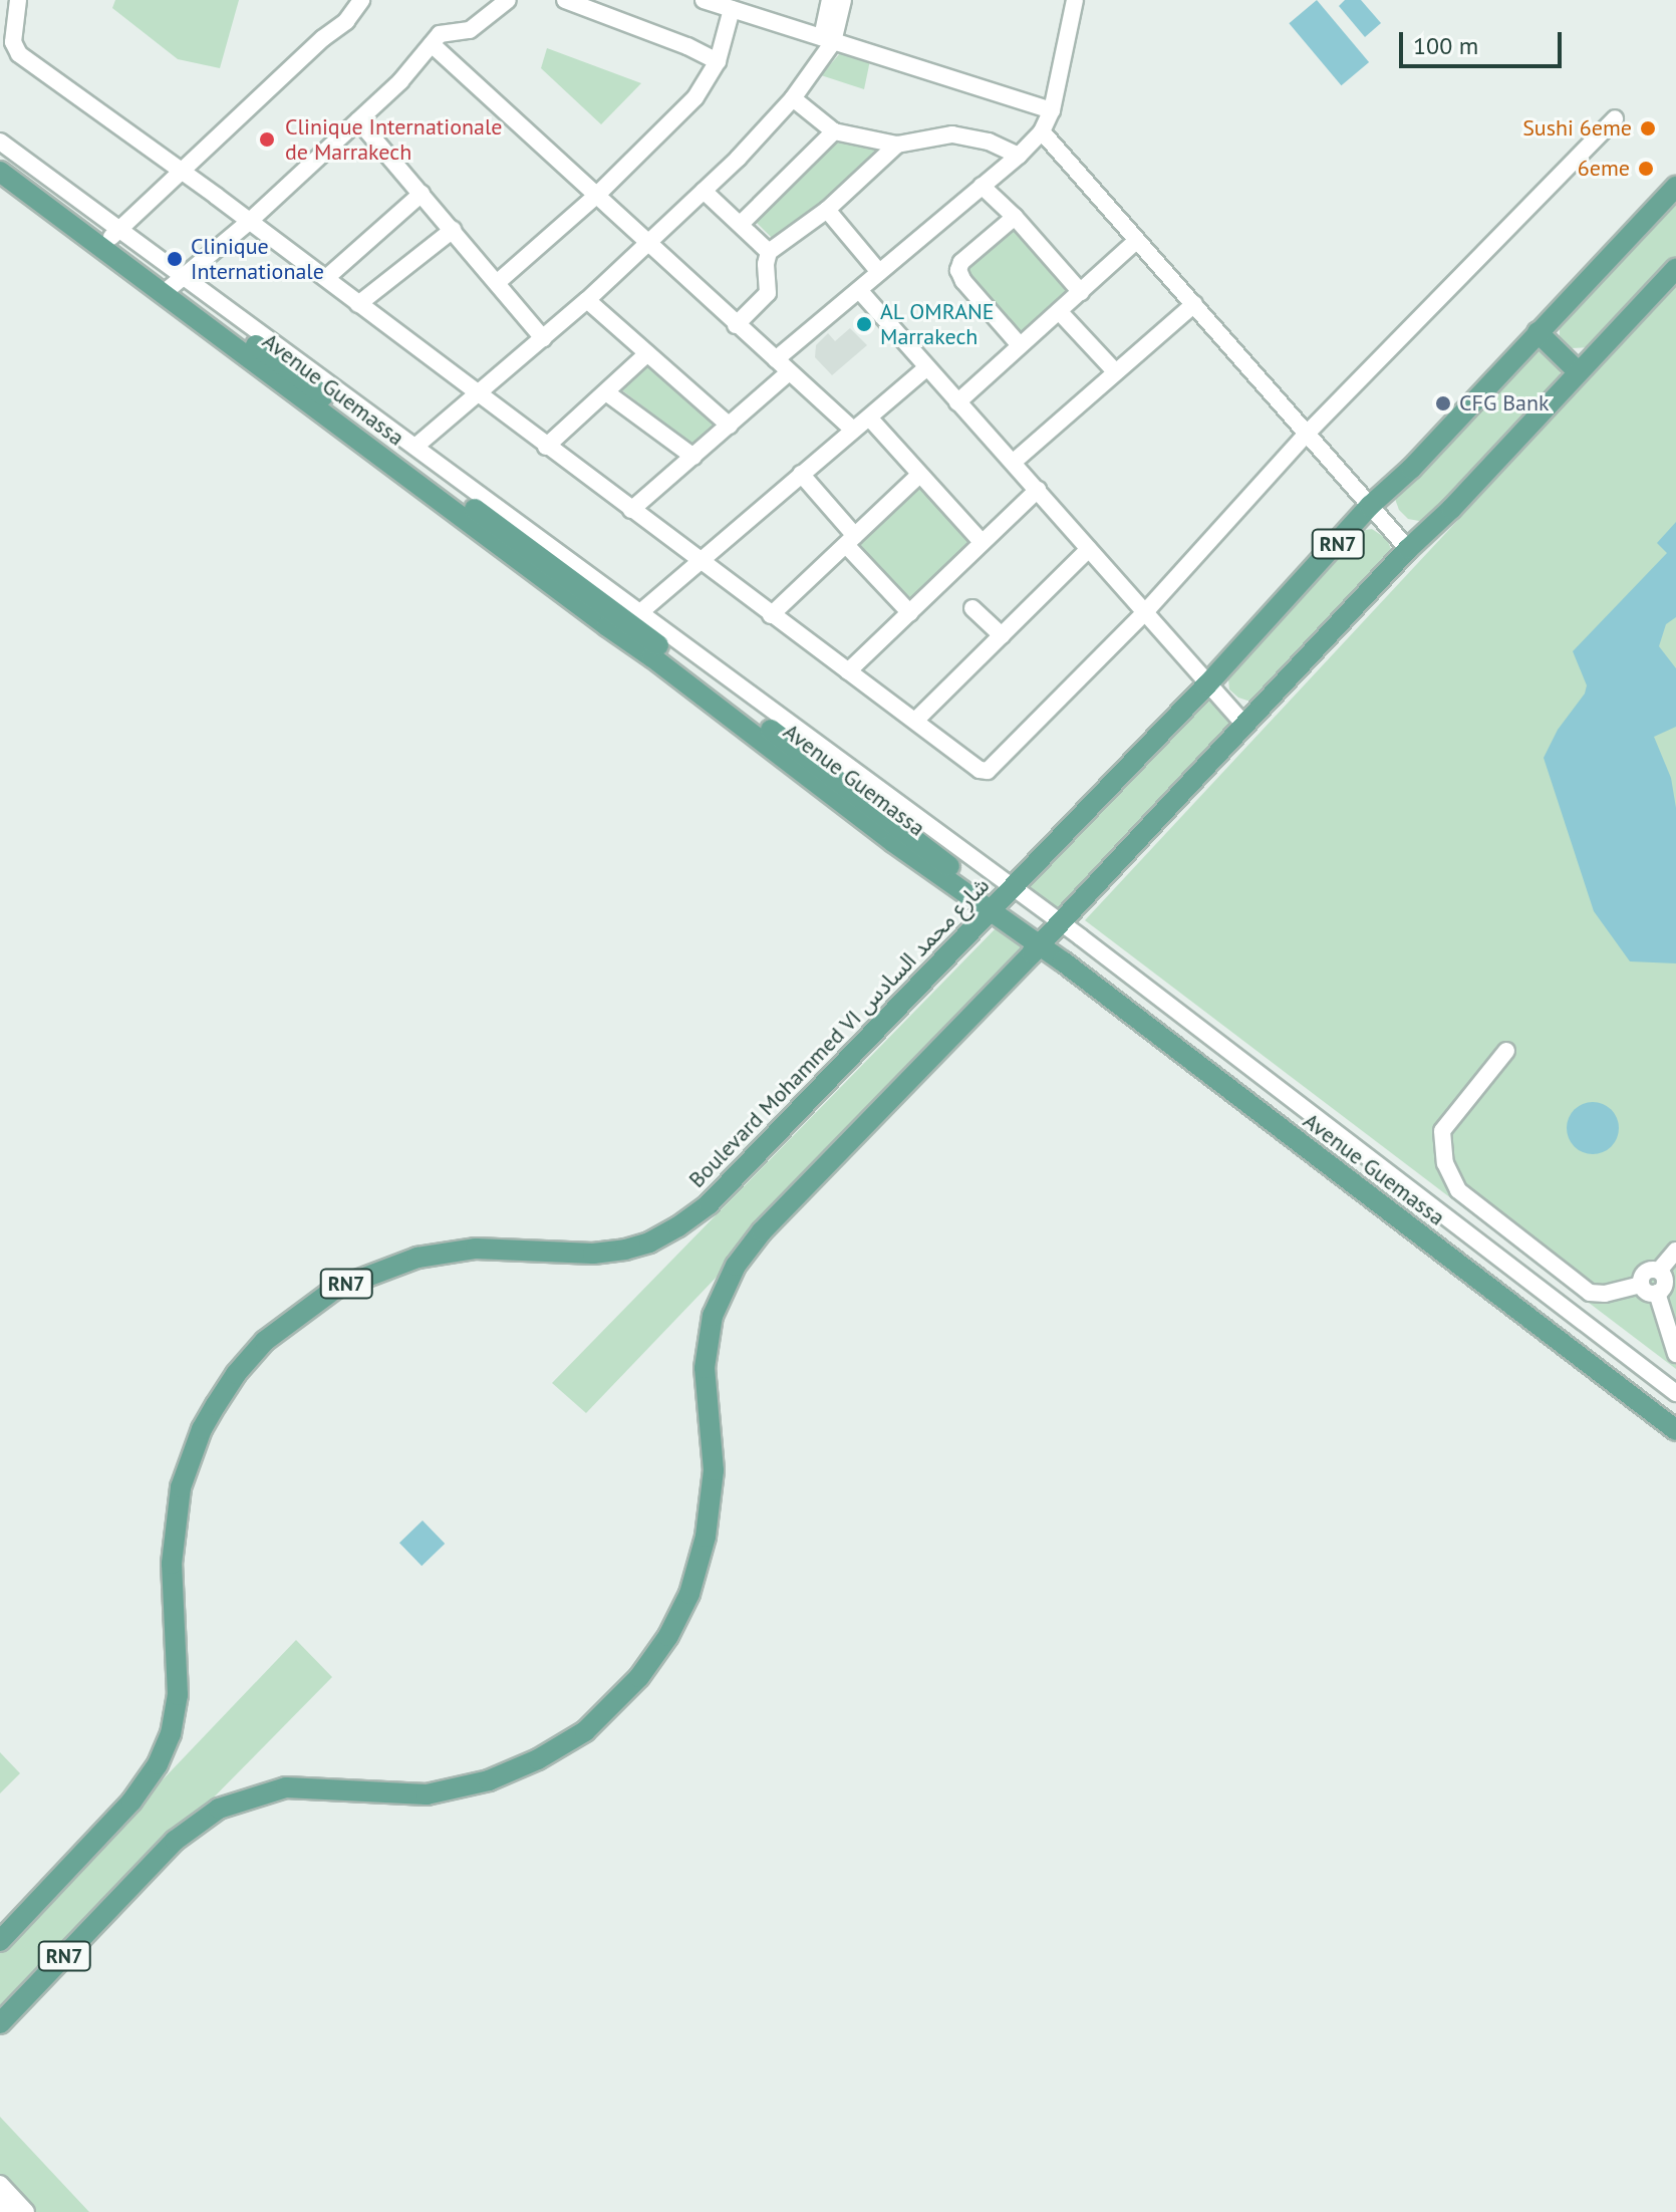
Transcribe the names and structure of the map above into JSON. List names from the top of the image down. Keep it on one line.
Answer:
{"streets":{"main road":["Avenue Guemassa","RN7","Boulevard Mohammed VI شارع محمد السادس"]},"crossings":[["Avenue Guemassa","RN7"],["Avenue Guemassa","Boulevard Mohammed VI شارع محمد السادس"]],"places":["Sushi 6eme","Clinique Internationale de Marrakech","6eme","Clinique Internationale","AL OMRANE Marrakech","CFG Bank"],"scale_bar":"100 m"}
